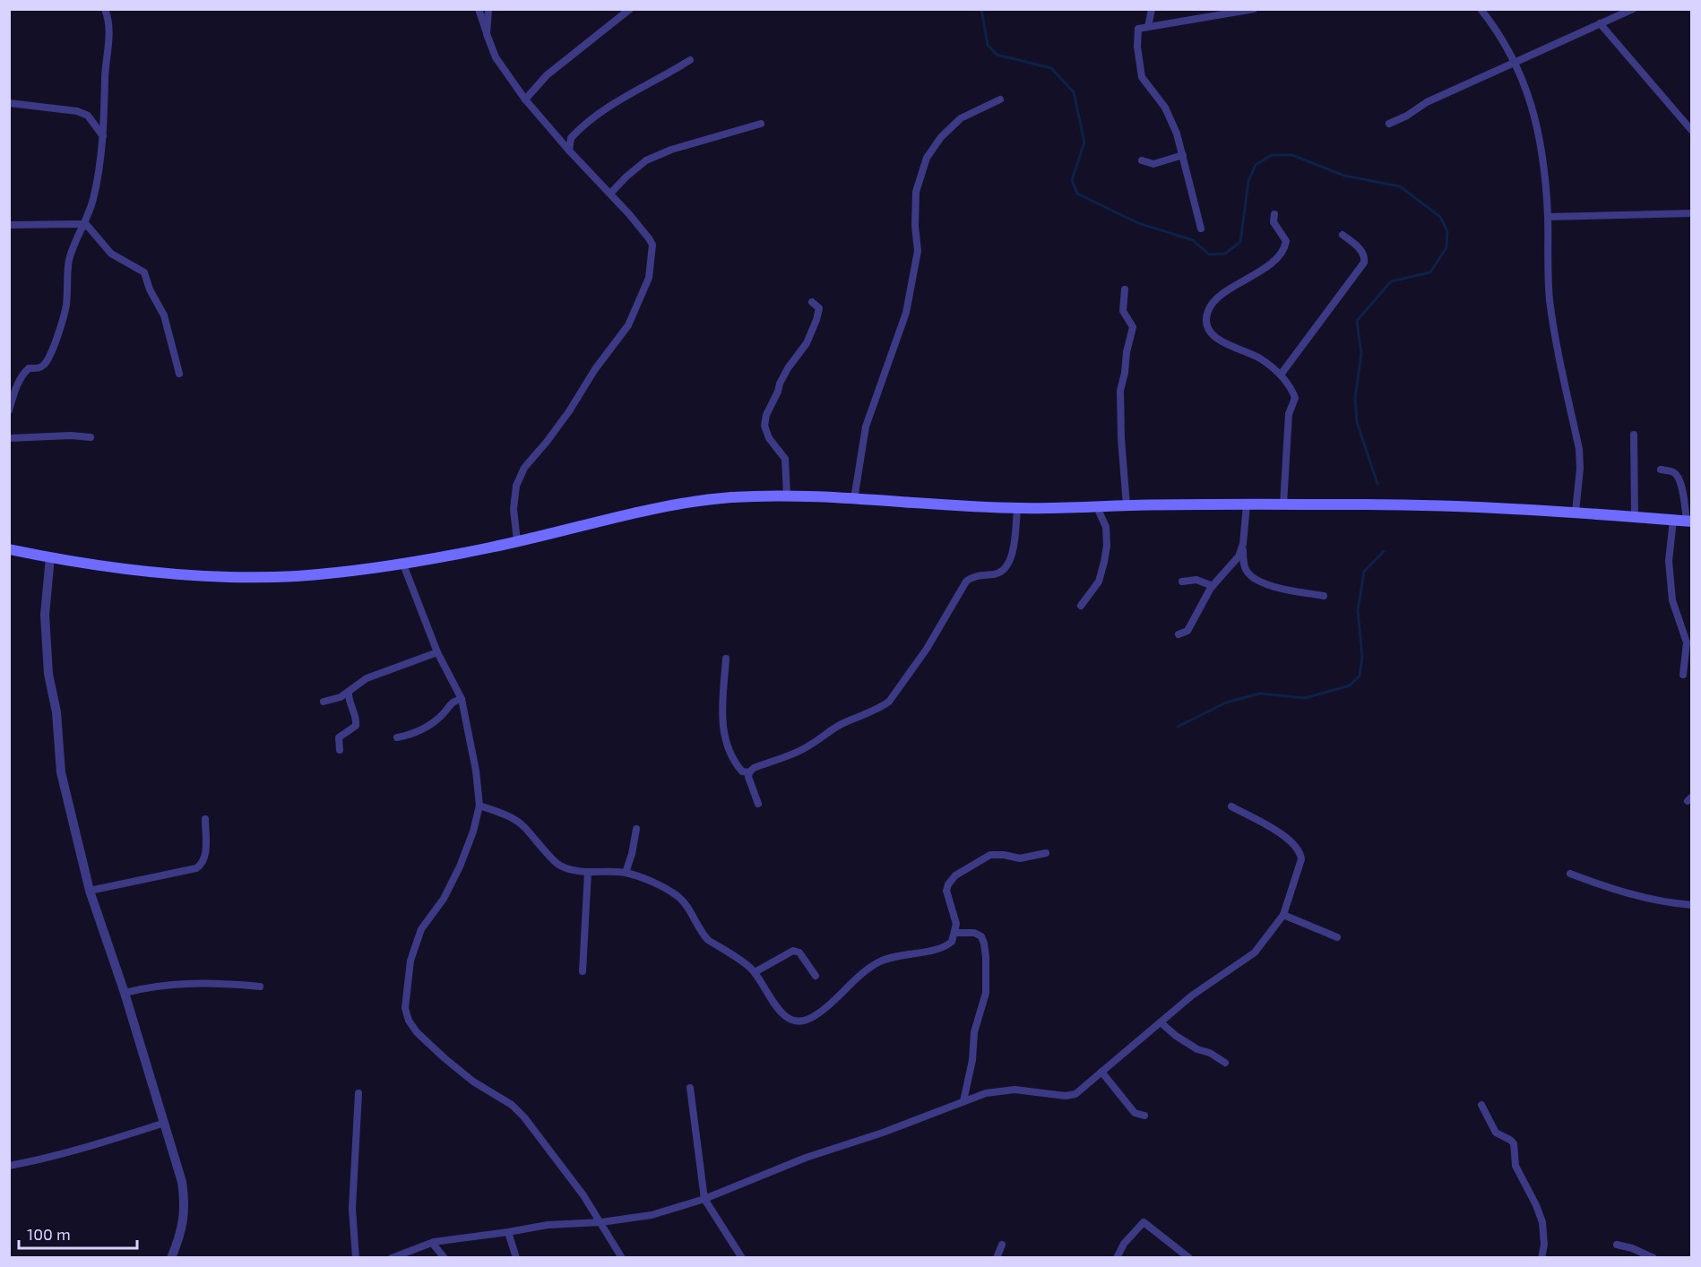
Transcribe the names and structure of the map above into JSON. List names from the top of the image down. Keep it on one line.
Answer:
{"scale_bar":"100 m"}
